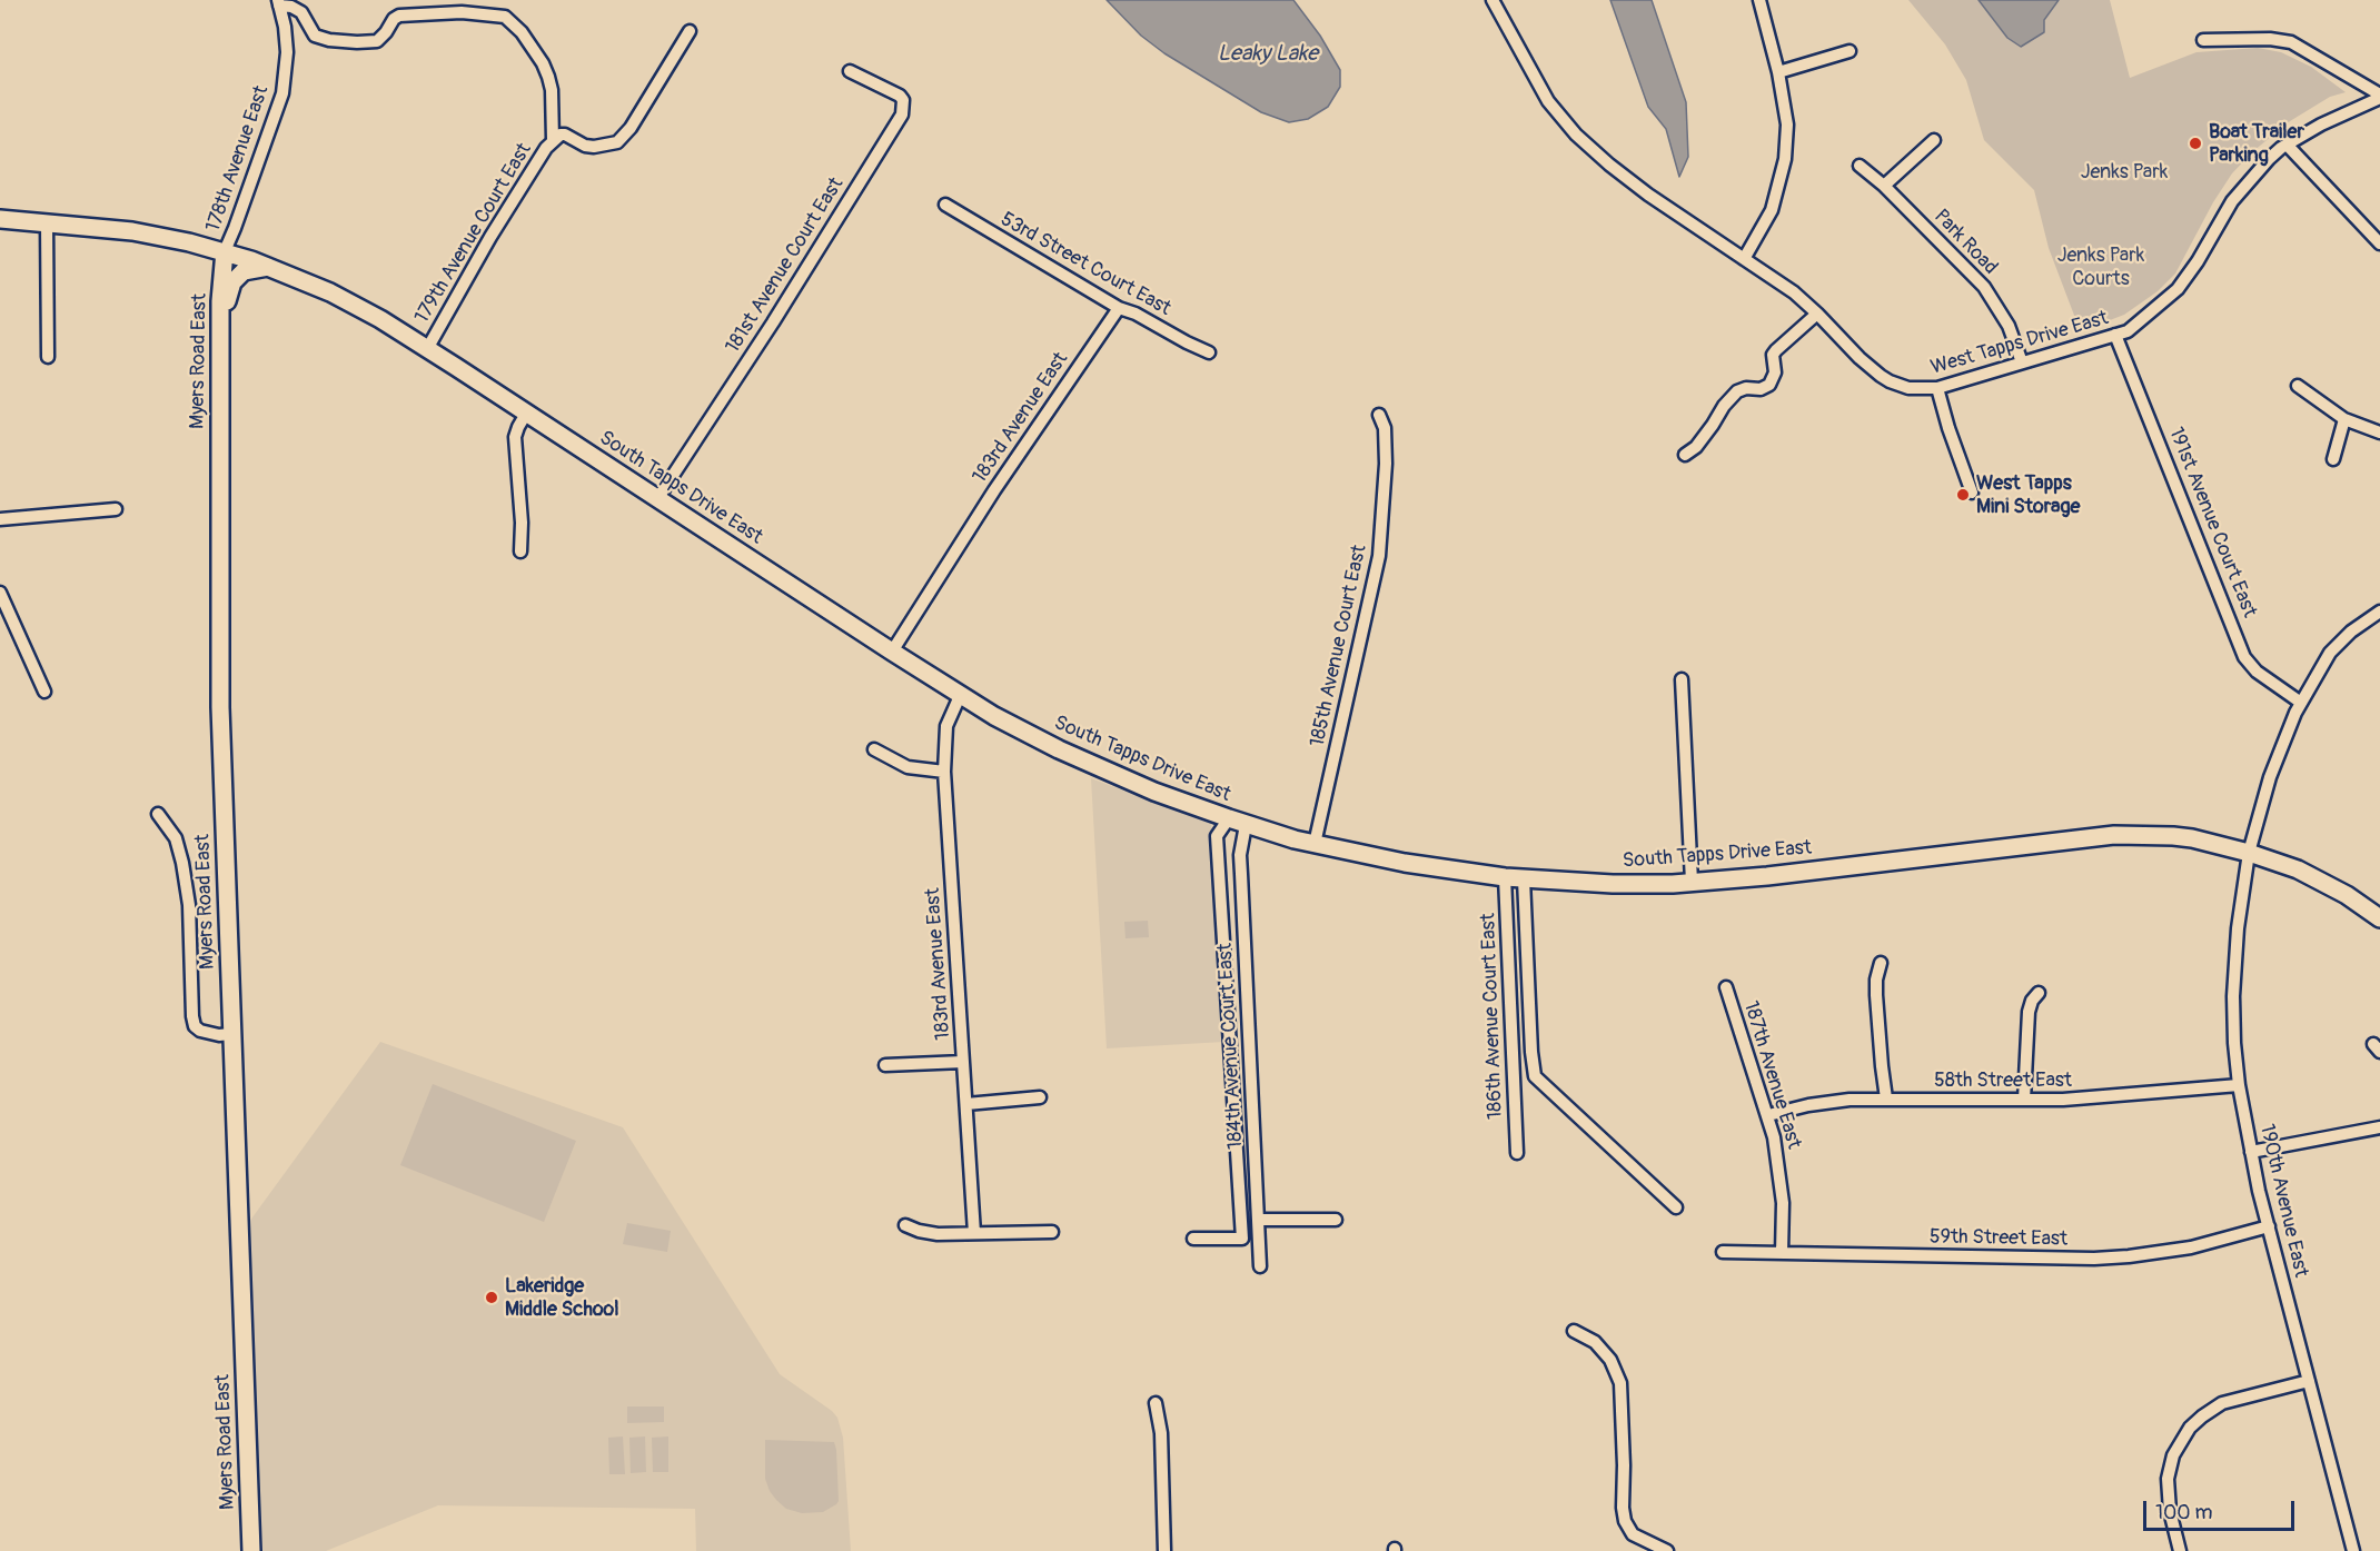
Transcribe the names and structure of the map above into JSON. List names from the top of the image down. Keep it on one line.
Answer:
{"streets":{"street":["178th Avenue East","179th Avenue Court East","Park Road","53rd Street Court East","181st Avenue Court East","West Tapps Drive East","Myers Road East","183rd Avenue East","South Tapps Drive East","191st Avenue Court East","185th Avenue Court East","186th Avenue Court East","184th Avenue Court East","187th Avenue East","58th Street East","190th Avenue East","59th Street East"]},"crossings":[["178th Avenue East","Myers Road East"],["178th Avenue East","South Tapps Drive East"],["179th Avenue Court East","South Tapps Drive East"],["Park Road","West Tapps Drive East"],["53rd Street Court East","183rd Avenue East"],["181st Avenue Court East","South Tapps Drive East"],["West Tapps Drive East","191st Avenue Court East"],["Myers Road East","South Tapps Drive East"],["183rd Avenue East","South Tapps Drive East"],["South Tapps Drive East","185th Avenue Court East"],["South Tapps Drive East","186th Avenue Court East"],["South Tapps Drive East","184th Avenue Court East"],["South Tapps Drive East","190th Avenue East"],["191st Avenue Court East","190th Avenue East"],["187th Avenue East","58th Street East"],["187th Avenue East","59th Street East"],["58th Street East","190th Avenue East"],["190th Avenue East","59th Street East"]],"water":["Leaky Lake"],"parks":["Jenks Park","Jenks Park Courts"],"places":["Boat Trailer Parking","West Tapps Mini Storage","Lakeridge Middle School"],"scale_bar":"100 m"}
